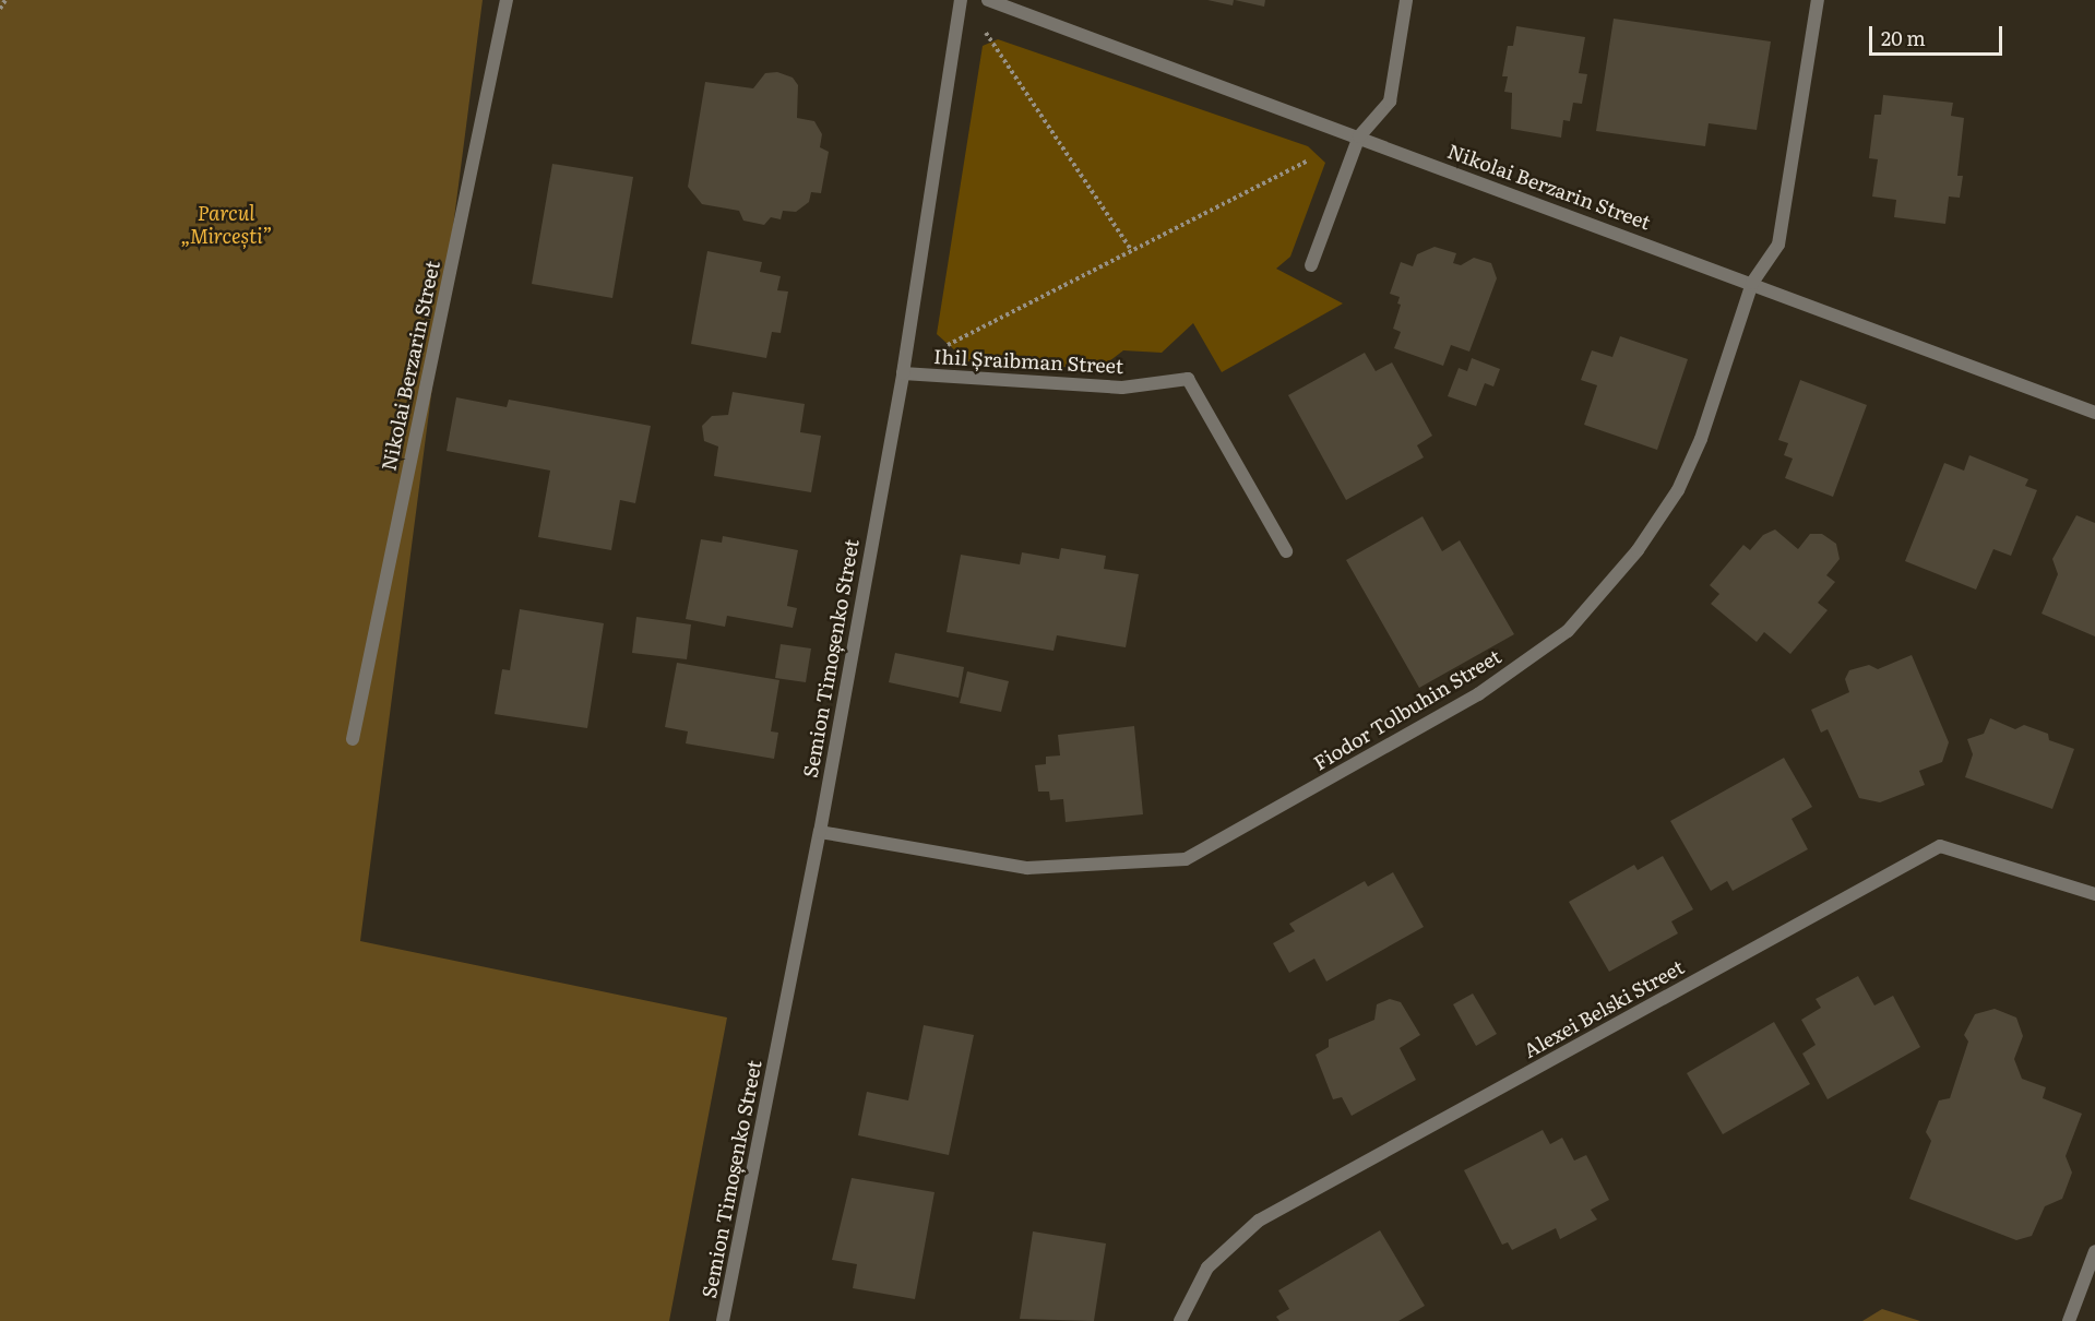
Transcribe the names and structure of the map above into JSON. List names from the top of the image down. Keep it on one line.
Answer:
{"streets":{"street":["Nikolai Berzarin Street","Ihil Șraibman Street","Semion Timoșenko Street","Fiodor Tolbuhin Street","Alexei Belski Street"]},"crossings":[["Nikolai Berzarin Street","Fiodor Tolbuhin Street"],["Ihil Șraibman Street","Semion Timoșenko Street"],["Semion Timoșenko Street","Fiodor Tolbuhin Street"]],"parks":["Parcul „Mircești”"],"scale_bar":"20 m"}
